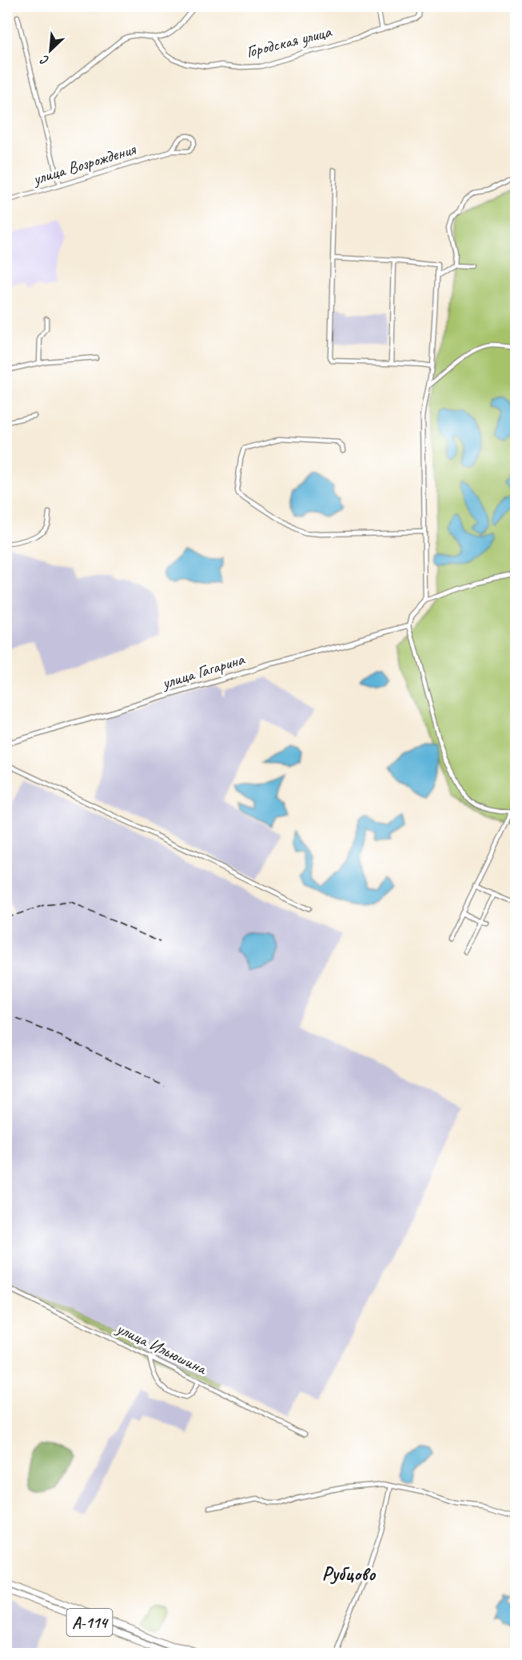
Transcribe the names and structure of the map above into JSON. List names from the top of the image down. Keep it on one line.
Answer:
{"streets":{"main road":["А-114"],"street":["Городская улица","улица Возрождения","улица Гагарина","улица Ильюшина"]},"districts":["Рубцово"],"north":"bottom left"}
